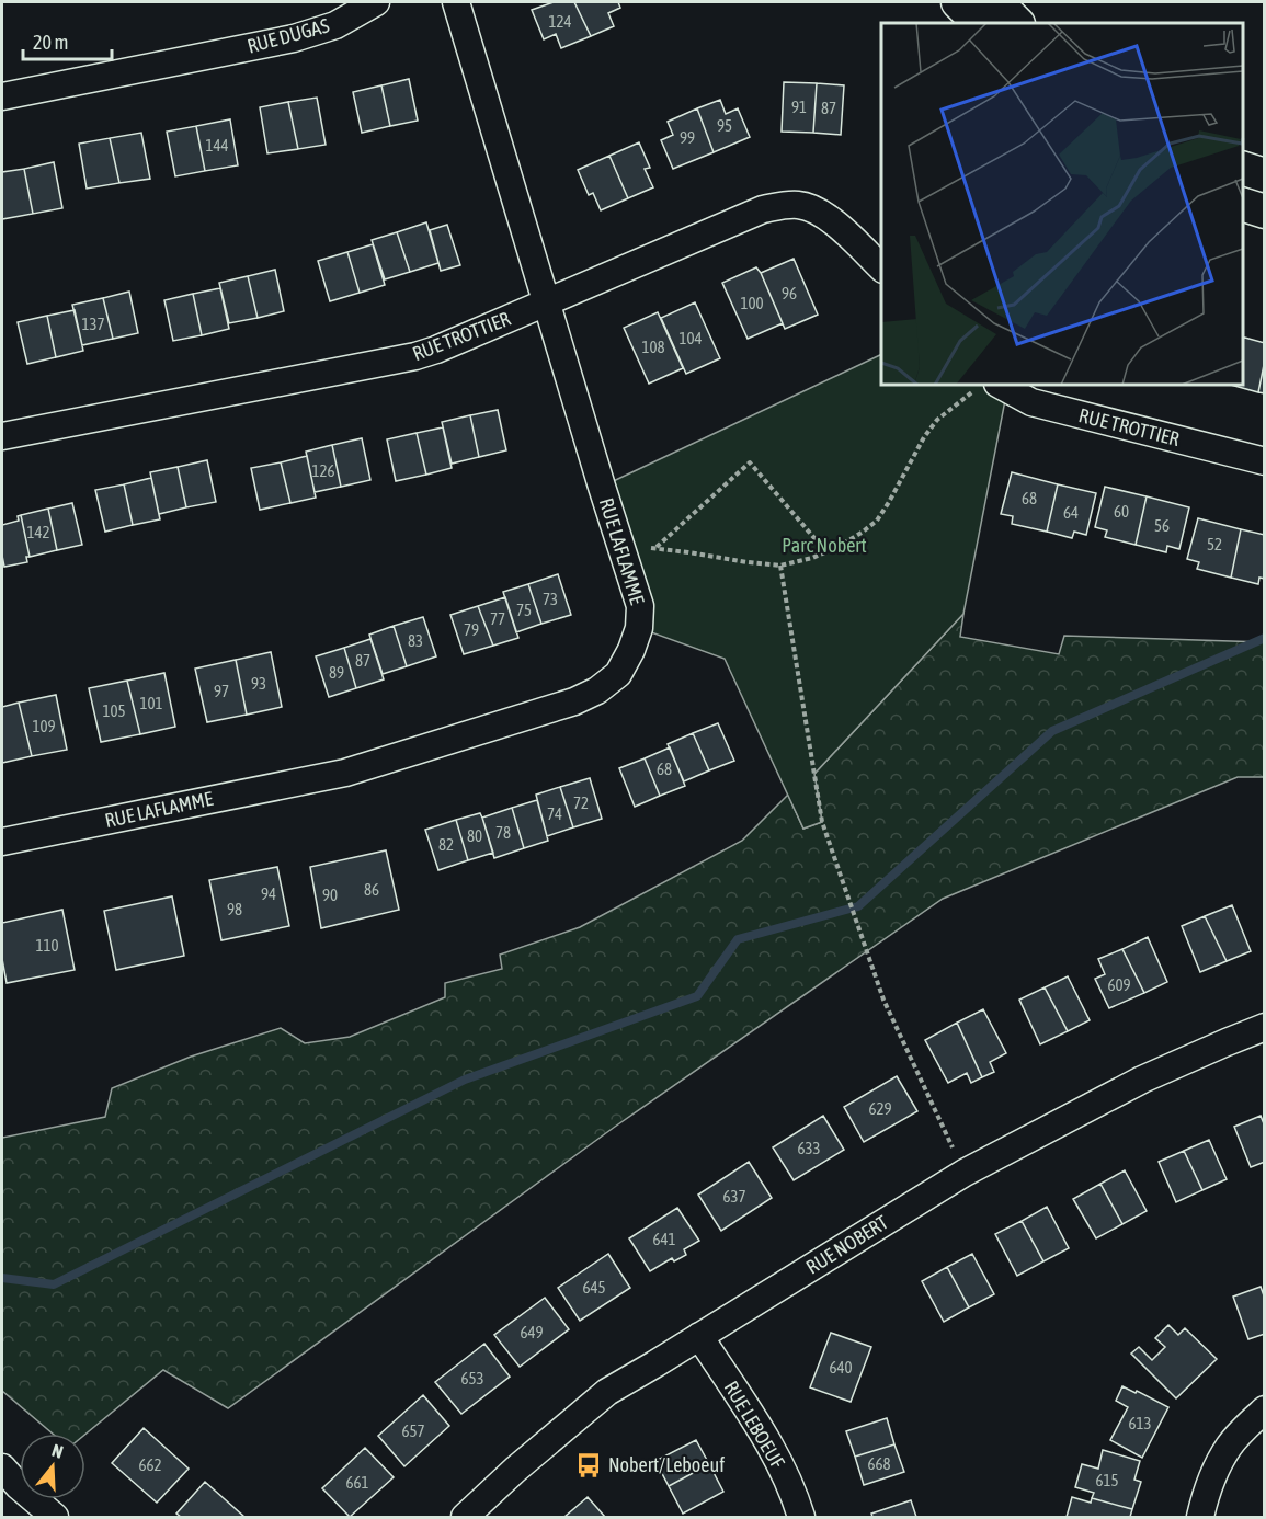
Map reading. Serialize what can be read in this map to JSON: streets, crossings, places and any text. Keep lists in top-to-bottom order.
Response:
{
  "streets": {
    "street": [
      "RUE DUGAS",
      "RUE TROTTIER",
      "RUE LAFLAMME",
      "RUE NOBERT",
      "RUE LEBOEUF"
    ]
  },
  "crossings": [
    ["RUE TROTTIER", "RUE LAFLAMME"],
    ["RUE NOBERT", "RUE LEBOEUF"]
  ],
  "parks": ["Parc Nobert"],
  "places": {
    "bus stop": ["Nobert/Leboeuf"]
  },
  "house_numbers": [
    "124",
    "91",
    "87",
    "95",
    "99",
    "144",
    "96",
    "100",
    "137",
    "104",
    "108",
    "126",
    "68",
    "60",
    "64",
    "56",
    "142",
    "52",
    "73",
    "75",
    "77",
    "79",
    "83",
    "87",
    "89",
    "93",
    "97",
    "101",
    "105",
    "109",
    "68",
    "72",
    "74",
    "78",
    "80",
    "82",
    "86",
    "94",
    "90",
    "98",
    "110",
    "609",
    "629",
    "633",
    "637",
    "641",
    "645",
    "649",
    "640",
    "653",
    "613",
    "657",
    "668",
    "662",
    "615",
    "661"
  ],
  "scale_bar": "20 m",
  "north": "top"
}
